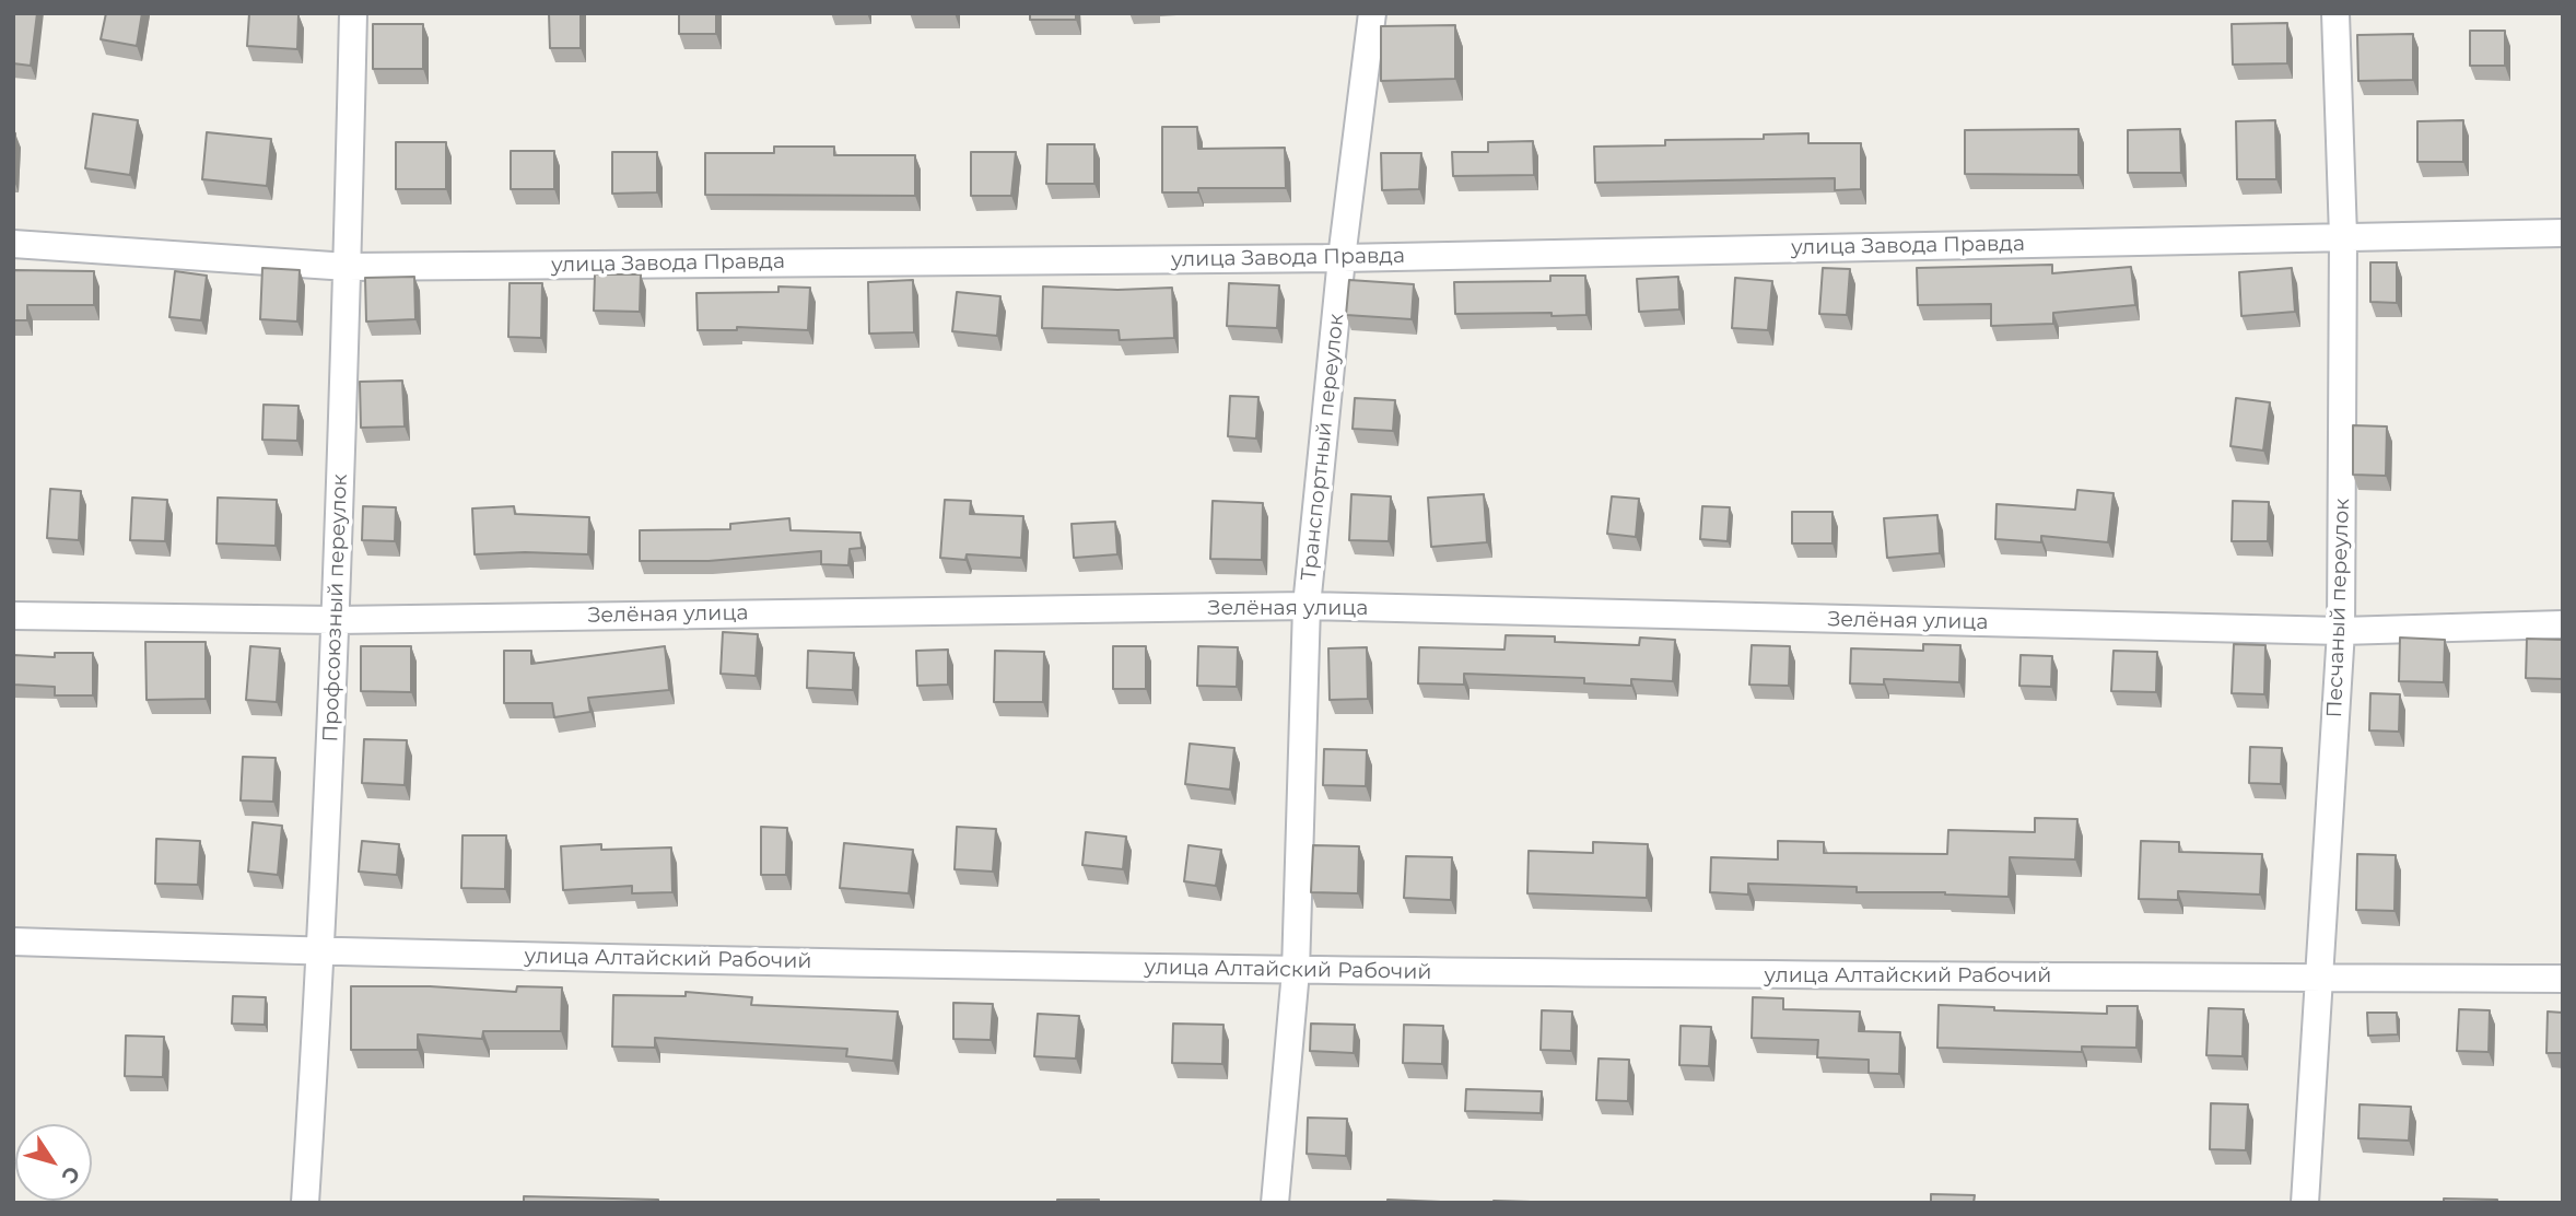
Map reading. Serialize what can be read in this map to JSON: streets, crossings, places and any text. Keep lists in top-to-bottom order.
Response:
{
  "streets": {
    "street": [
      "улица Завода Правда",
      "Транспортный переулок",
      "Профсоюзный переулок",
      "Зелёная улица",
      "Песчаный переулок",
      "улица Алтайский Рабочий"
    ]
  },
  "crossings": [
    ["улица Завода Правда", "Транспортный переулок"],
    ["улица Завода Правда", "Профсоюзный переулок"],
    ["улица Завода Правда", "Песчаный переулок"],
    ["Транспортный переулок", "Зелёная улица"],
    ["Транспортный переулок", "улица Алтайский Рабочий"],
    ["Профсоюзный переулок", "Зелёная улица"],
    ["Профсоюзный переулок", "улица Алтайский Рабочий"],
    ["Зелёная улица", "Песчаный переулок"],
    ["Песчаный переулок", "улица Алтайский Рабочий"]
  ],
  "north": "bottom right"
}
